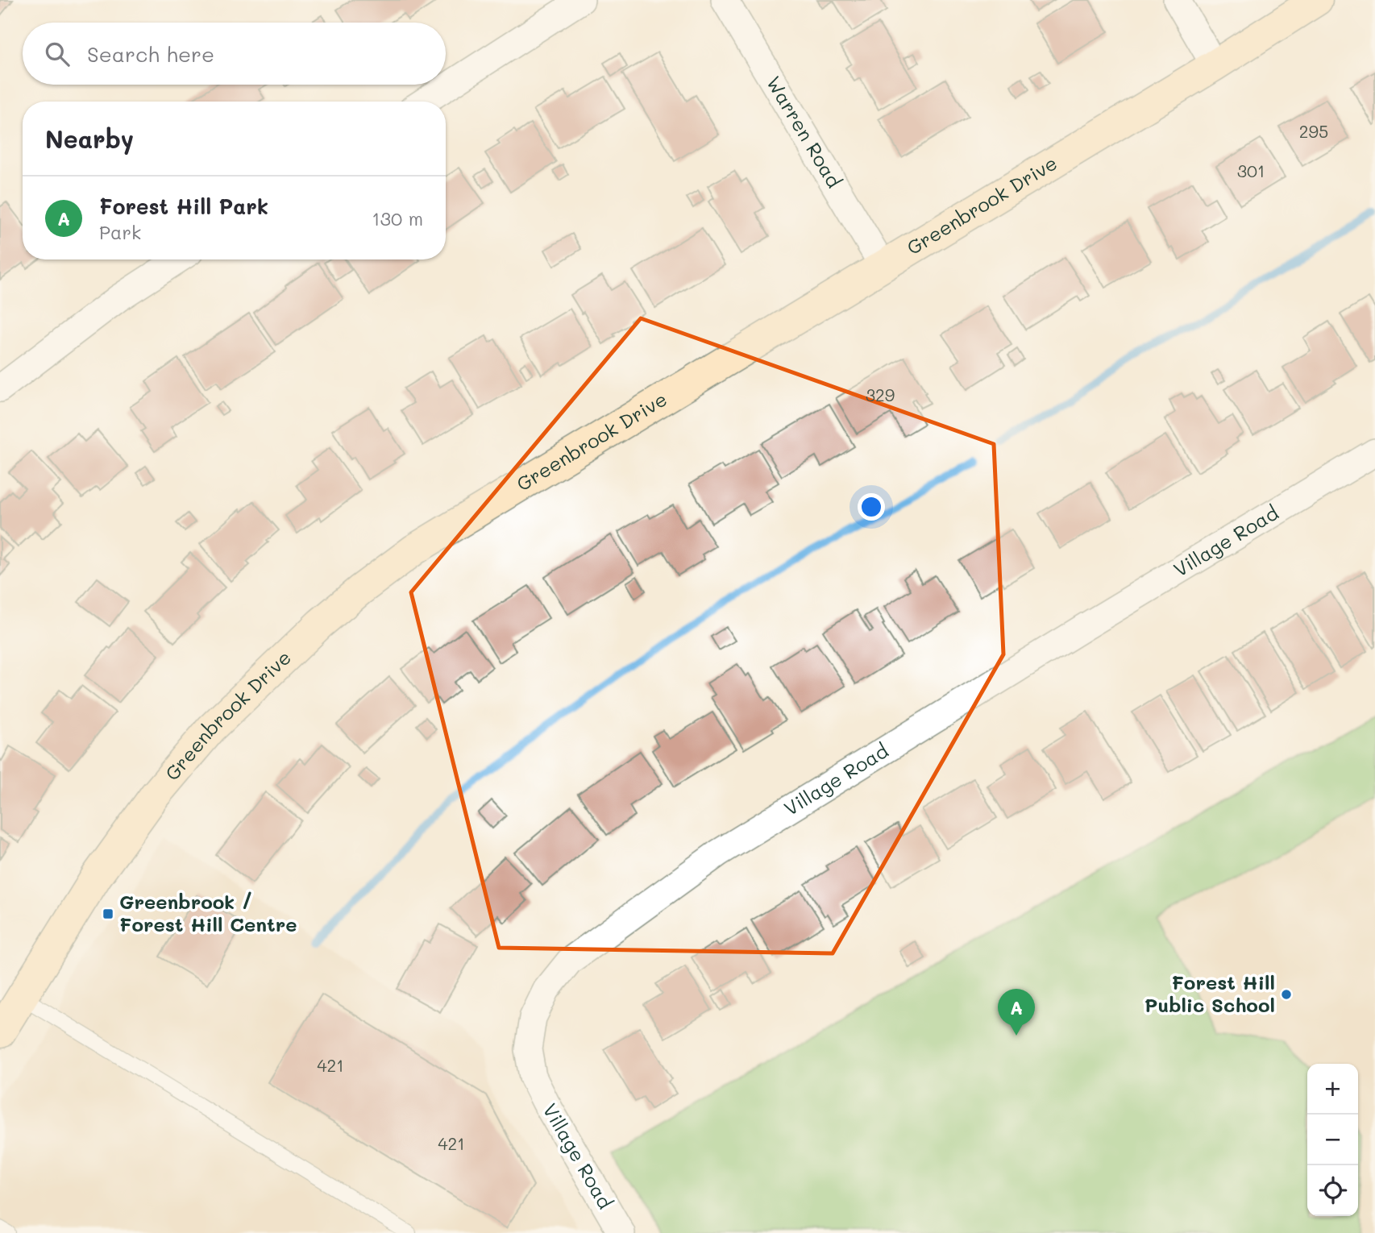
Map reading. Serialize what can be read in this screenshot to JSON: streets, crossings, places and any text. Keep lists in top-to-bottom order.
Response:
{
  "streets": {
    "street": ["Warren Road", "Greenbrook Drive", "Village Road"]
  },
  "crossings": [
    ["Warren Road", "Greenbrook Drive"]
  ],
  "places": {
    "transit": ["Greenbrook / Forest Hill Centre"],
    "other": ["Forest Hill Public School"]
  },
  "house_numbers": [
    "295",
    "301",
    "329",
    "421",
    "421"
  ],
  "page": {
    "search": "Search here",
    "heading": "Nearby",
    "list": [
      {
        "mark": "A",
        "name": "Forest Hill Park",
        "note": "Park",
        "value": "130 m"
      }
    ],
    "pins": "A",
    "map_buttons": ["+", "−"]
  }
}
